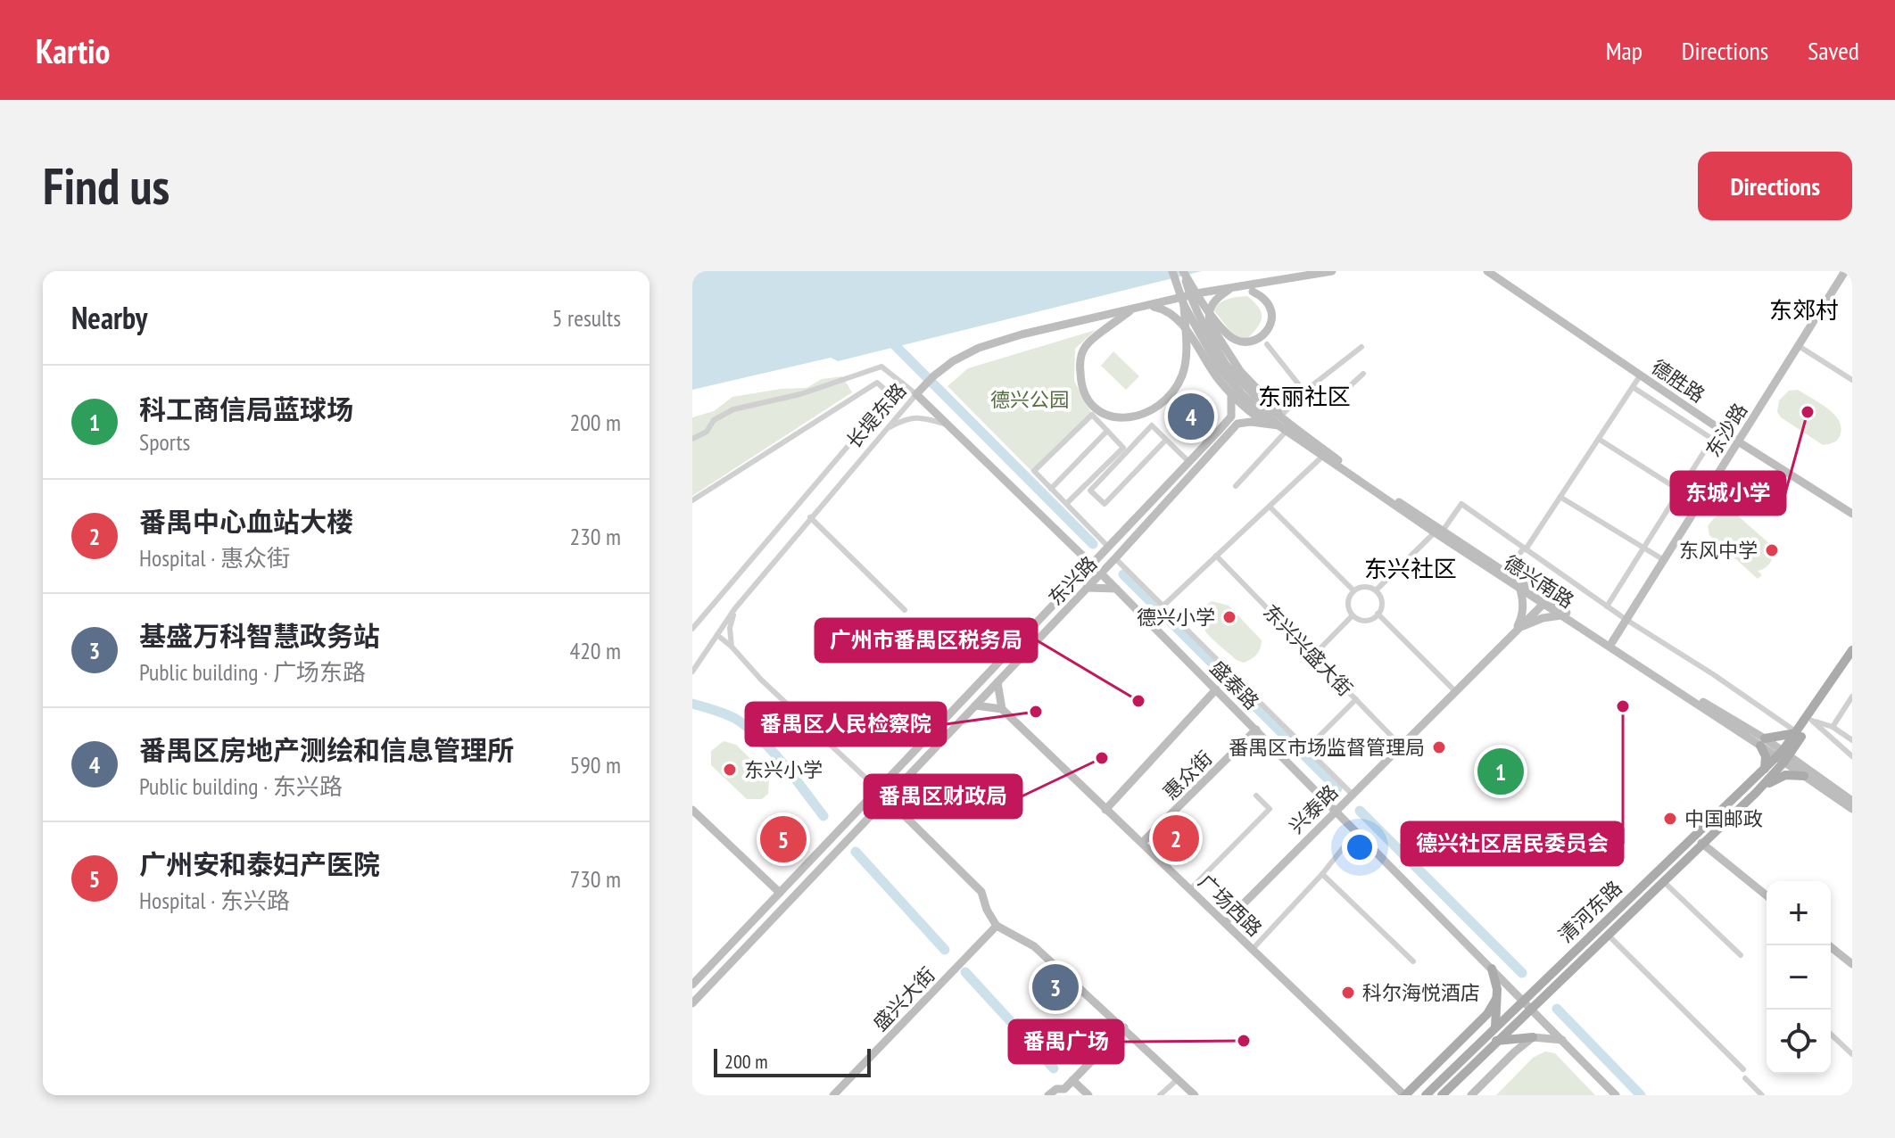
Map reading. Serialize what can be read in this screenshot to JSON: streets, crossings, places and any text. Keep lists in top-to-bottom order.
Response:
{
  "streets": {
    "main road": ["清河东路"],
    "street": [
      "德胜路",
      "长堤东路",
      "东沙路",
      "东兴路",
      "德兴南路",
      "东兴兴盛大街",
      "盛泰路",
      "惠众街",
      "兴泰路",
      "广场西路",
      "盛兴大街"
    ]
  },
  "crossings": [
    ["德胜路", "东沙路"],
    ["长堤东路", "盛泰路"],
    ["东沙路", "德兴南路"],
    ["东兴路", "德兴南路"],
    ["东兴路", "盛泰路"],
    ["德兴南路", "兴泰路"],
    ["德兴南路", "清河东路"],
    ["东兴兴盛大街", "兴泰路"],
    ["盛泰路", "惠众街"],
    ["盛泰路", "兴泰路"],
    ["盛泰路", "清河东路"],
    ["惠众街", "广场西路"],
    ["兴泰路", "广场西路"]
  ],
  "districts": ["东郊村", "东丽社区", "东兴社区"],
  "parks": ["德兴公园"],
  "places": [
    "东城小学",
    "东风中学",
    "德兴小学",
    "广州市番禺区税务局",
    "德兴社区居民委员会",
    "番禺区人民检察院",
    "番禺区市场监督管理局",
    "番禺区财政局",
    "东兴小学",
    "中国邮政",
    "科尔海悦酒店",
    "番禺广场"
  ],
  "scale_bar": "200 m",
  "page": {
    "header": "Kartio",
    "nav": ["Map", "Directions", "Saved"],
    "buttons": "Directions",
    "title": "Find us",
    "heading": ["Nearby", "5 results"],
    "list": [
      {
        "mark": "1",
        "name": "科工商信局蓝球场",
        "note": "Sports",
        "value": "200 m"
      },
      {
        "mark": "2",
        "name": "番禺中心血站大楼",
        "note": "Hospital · 惠众街",
        "value": "230 m"
      },
      {
        "mark": "3",
        "name": "基盛万科智慧政务站",
        "note": "Public building · 广场东路",
        "value": "420 m"
      },
      {
        "mark": "4",
        "name": "番禺区房地产测绘和信息管理所",
        "note": "Public building · 东兴路",
        "value": "590 m"
      },
      {
        "mark": "5",
        "name": "广州安和泰妇产医院",
        "note": "Hospital · 东兴路",
        "value": "730 m"
      }
    ],
    "pins": [
      "4",
      "1",
      "2",
      "5",
      "3"
    ],
    "map_buttons": ["+", "−"],
    "scale": "200 m"
  }
}
